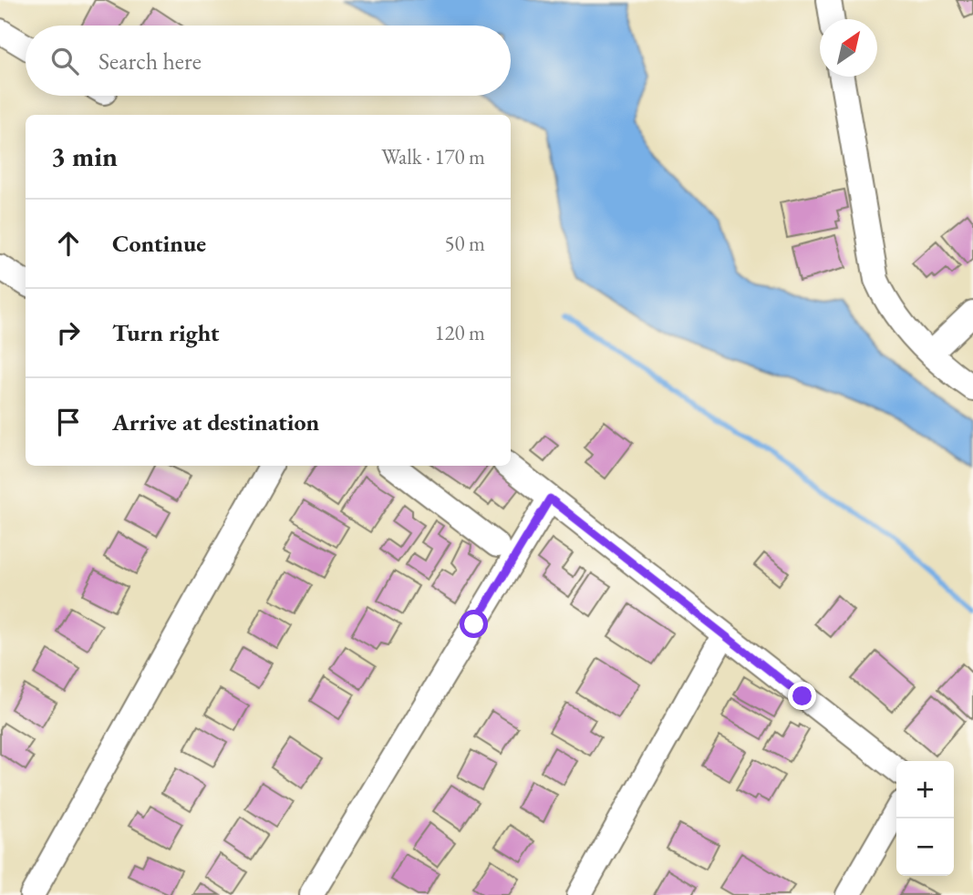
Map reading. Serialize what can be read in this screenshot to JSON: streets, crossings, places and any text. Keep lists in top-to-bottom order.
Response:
{
  "north": "top right",
  "page": {
    "search": "Search here",
    "heading": ["3 min", "Walk · 170 m"],
    "list": [
      ["Continue", "50 m"],
      ["Turn right", "120 m"],
      "Arrive at destination"
    ],
    "map_buttons": ["+", "−"]
  }
}
